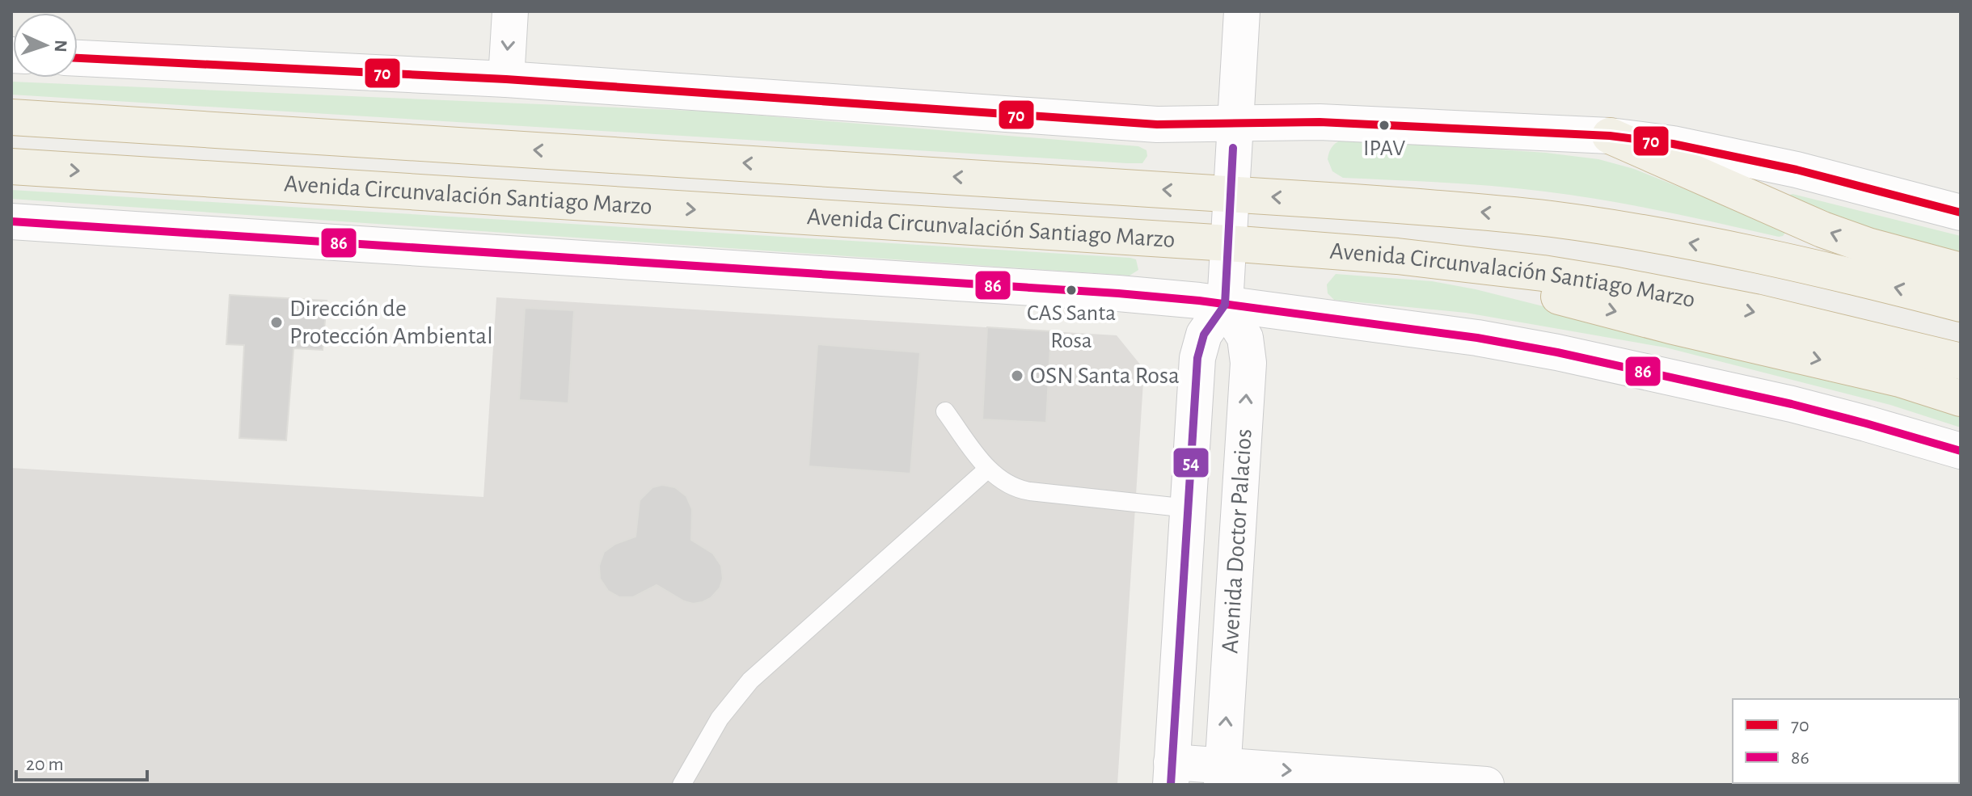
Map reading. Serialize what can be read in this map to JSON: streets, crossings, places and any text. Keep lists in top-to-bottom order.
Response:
{
  "streets": {
    "highway": ["Avenida Circunvalación Santiago Marzo"],
    "street": ["Avenida Doctor Palacios"]
  },
  "places": [
    "IPAV",
    "CAS Santa Rosa",
    "Dirección de Protección Ambiental",
    "OSN Santa Rosa"
  ],
  "lines": ["transit line 70", "transit line 54", "transit line 86"],
  "legend": ["70", "86"],
  "scale_bar": "20 m",
  "north": "right"
}
